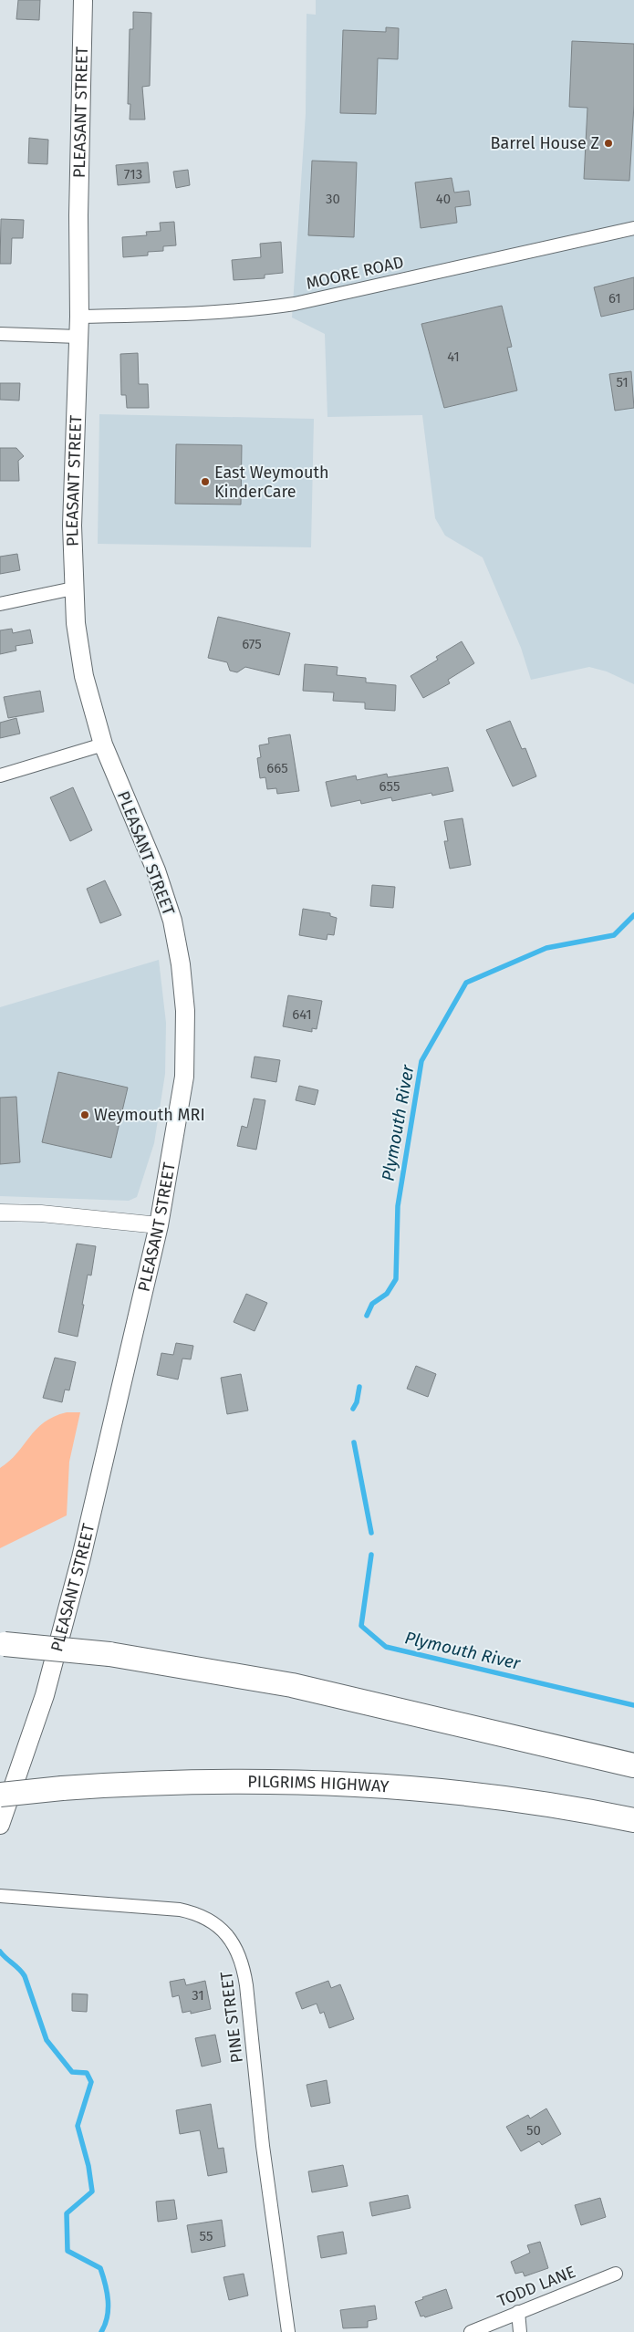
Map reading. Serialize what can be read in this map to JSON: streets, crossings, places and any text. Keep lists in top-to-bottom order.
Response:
{
  "streets": {
    "highway": ["PILGRIMS HIGHWAY"],
    "main road": ["PLEASANT STREET"],
    "street": ["MOORE ROAD", "PINE STREET", "TODD LANE"]
  },
  "crossings": [
    ["PLEASANT STREET", "MOORE ROAD"]
  ],
  "water": ["Plymouth River"],
  "places": ["Barrel House Z", "East Weymouth KinderCare", "Weymouth MRI"],
  "house_numbers": [
    "713",
    "30",
    "40",
    "61",
    "41",
    "51",
    "675",
    "665",
    "655",
    "641",
    "31",
    "50",
    "55"
  ]
}
